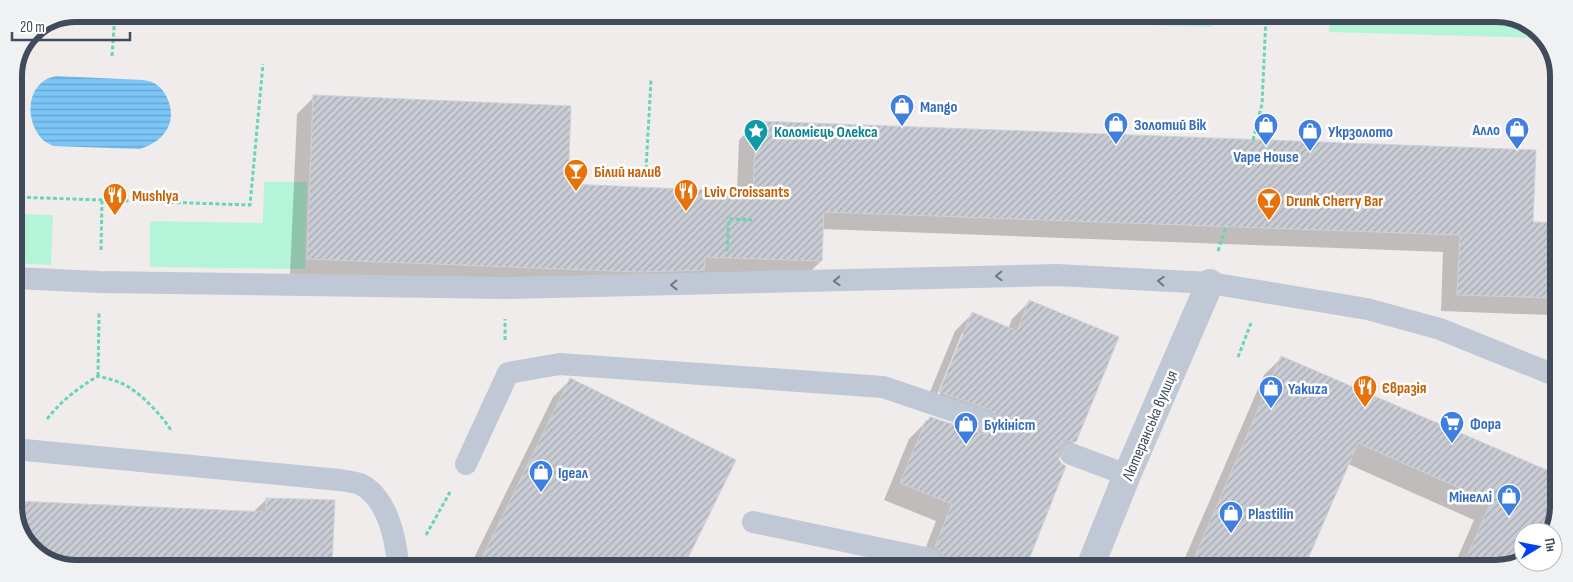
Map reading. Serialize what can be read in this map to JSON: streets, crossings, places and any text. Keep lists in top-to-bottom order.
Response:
{
  "streets": {
    "street": ["Лютеранська вулиця"]
  },
  "places": {
    "shop": [
      "Mango",
      "Золотий Вік",
      "Vape House",
      "Алло",
      "Укрзолото",
      "Yakuza",
      "Букініст",
      "Ідеал",
      "Мінеллі",
      "Plastilin"
    ],
    "place": ["Коломієць Олекса"],
    "bar": ["Білий налив", "Drunk Cherry Bar"],
    "restaurant": ["Lviv Croissants", "Mushlya", "Євразія"],
    "supermarket": ["Фора"]
  },
  "scale_bar": "20 m",
  "north": "right"
}
